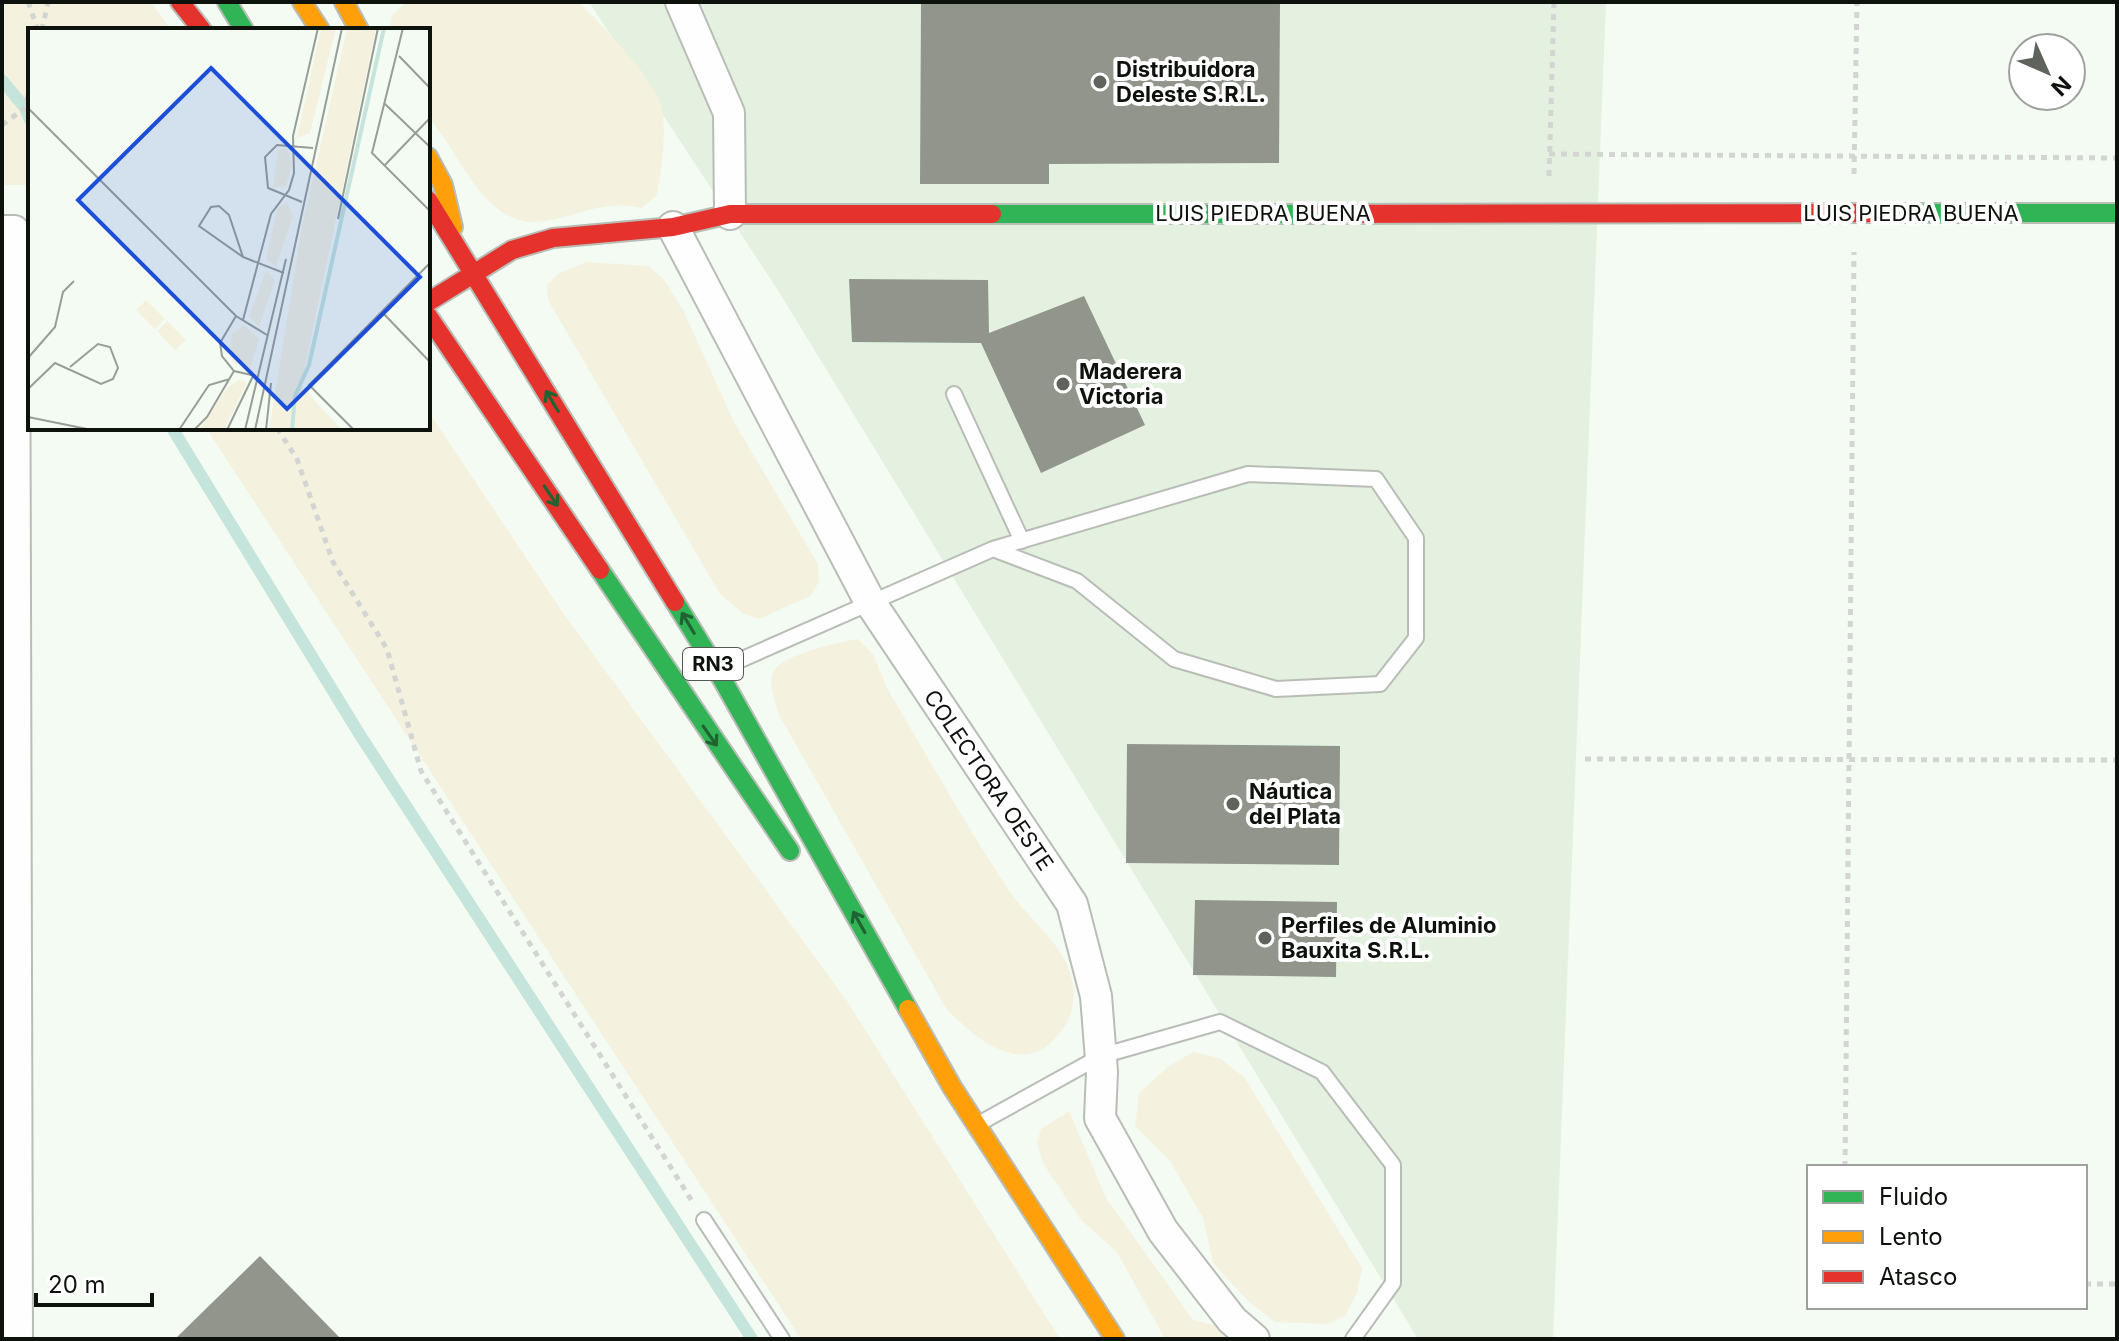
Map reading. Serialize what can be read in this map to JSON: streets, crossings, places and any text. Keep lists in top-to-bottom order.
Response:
{
  "streets": {
    "main road": ["LUIS PIEDRA BUENA", "RN3"],
    "street": ["COLECTORA OESTE"]
  },
  "crossings": [
    ["LUIS PIEDRA BUENA", "RN3"],
    ["LUIS PIEDRA BUENA", "COLECTORA OESTE"]
  ],
  "places": [
    "Distribuidora Deleste S.R.L.",
    "Maderera Victoria",
    "Náutica del Plata",
    "Perfiles de Aluminio Bauxita S.R.L."
  ],
  "legend": ["Fluido", "Lento", "Atasco"],
  "scale_bar": "20 m",
  "north": "bottom right"
}
